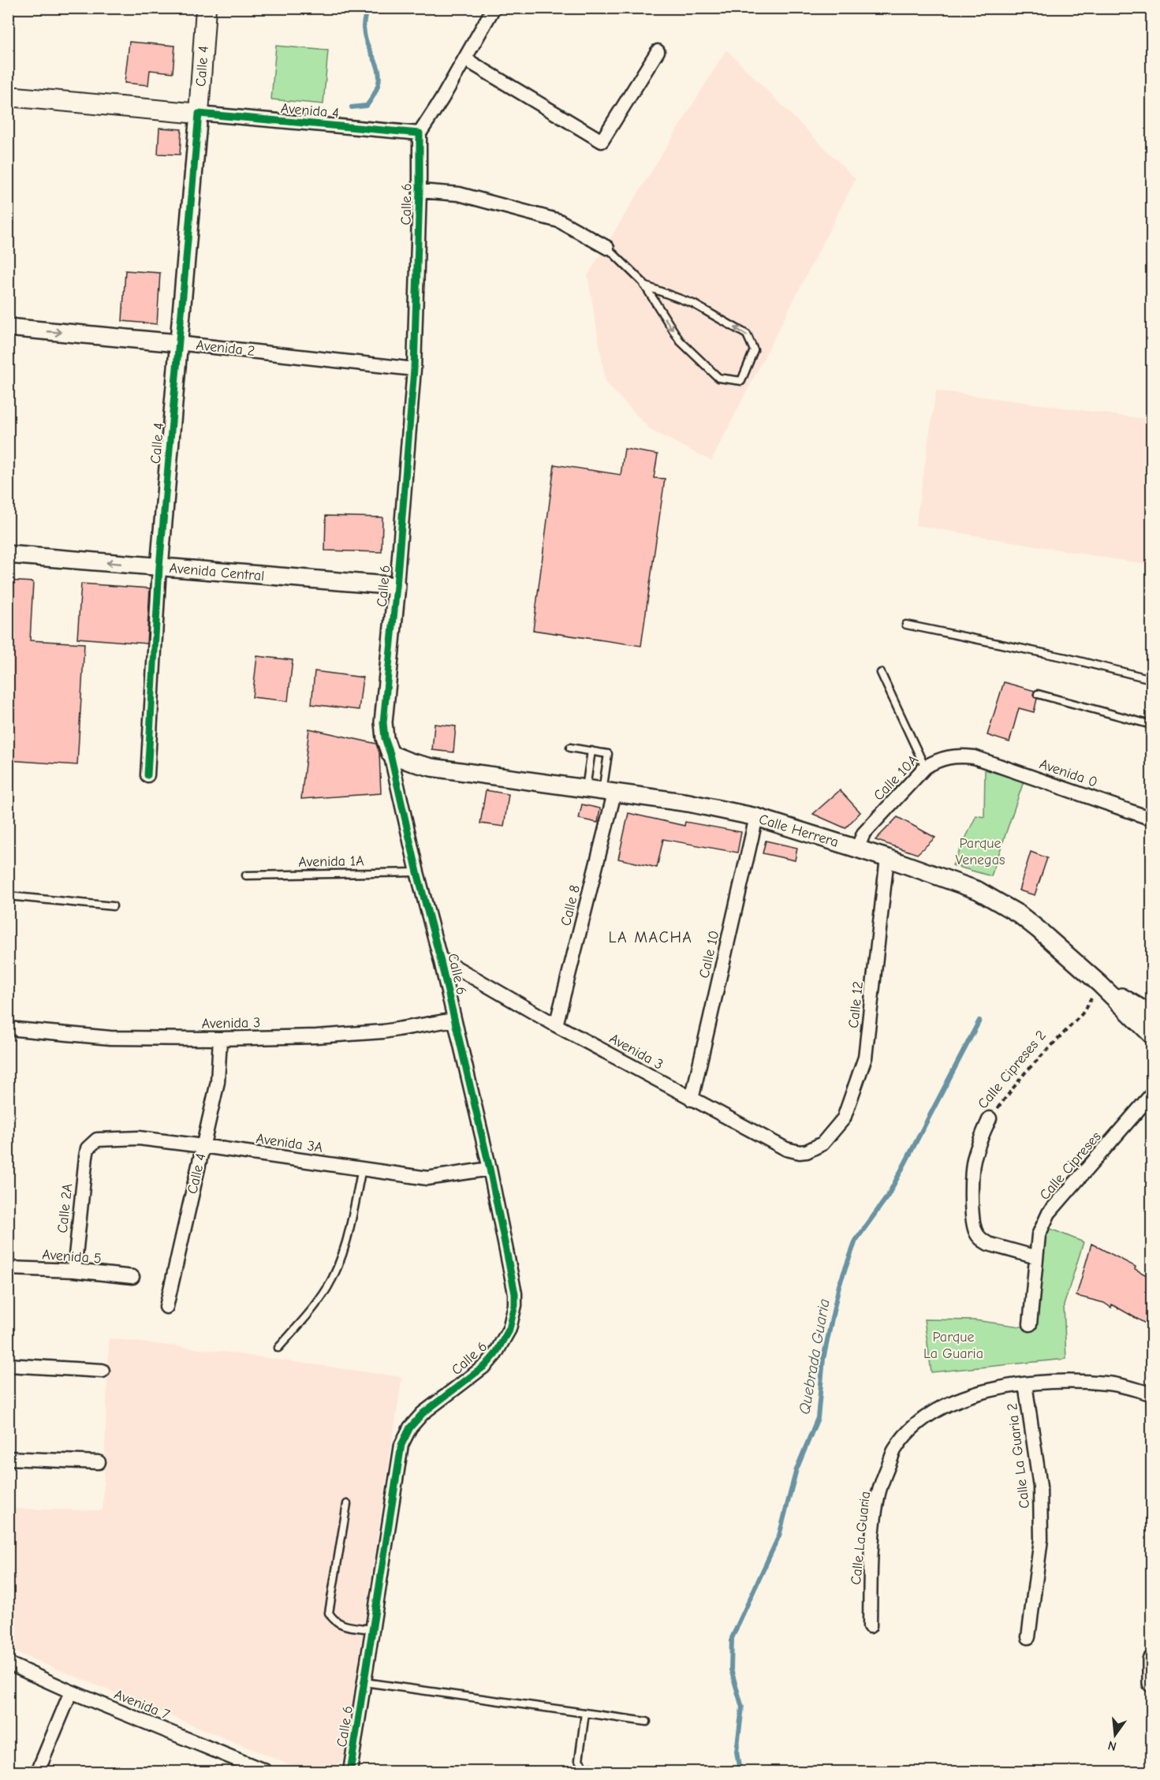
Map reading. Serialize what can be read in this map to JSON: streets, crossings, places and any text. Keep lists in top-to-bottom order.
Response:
{
  "streets": {
    "main road": ["Calle 4", "Avenida 4"],
    "street": [
      "Calle 6",
      "Avenida 2",
      "Avenida Central",
      "Avenida 0",
      "Calle 10A",
      "Calle Herrera",
      "Calle 8",
      "Calle 10",
      "Calle 12",
      "Avenida 3",
      "Calle Cipreses 2",
      "Avenida 3A",
      "Calle Cipreses",
      "Calle 2A",
      "Avenida 5",
      "Calle La Guaria 2",
      "Calle La Guaria",
      "Avenida 7"
    ],
    "lane": ["Avenida 1A"]
  },
  "crossings": [
    ["Calle 4", "Avenida 4"],
    ["Calle 4", "Avenida 2"],
    ["Calle 4", "Avenida Central"],
    ["Calle 4", "Avenida 3"],
    ["Calle 4", "Avenida 3A"],
    ["Avenida 4", "Calle 6"],
    ["Calle 6", "Avenida 2"],
    ["Calle 6", "Avenida Central"],
    ["Calle 6", "Calle Herrera"],
    ["Calle 6", "Avenida 1A"],
    ["Calle 6", "Avenida 3"],
    ["Calle 6", "Avenida 3A"],
    ["Avenida 0", "Calle 10A"],
    ["Calle 10A", "Calle Herrera"],
    ["Calle Herrera", "Calle 8"],
    ["Calle Herrera", "Calle 10"],
    ["Calle Herrera", "Calle 12"],
    ["Calle Herrera", "Calle Cipreses 2"],
    ["Calle 8", "Avenida 3"],
    ["Calle 10", "Avenida 3"],
    ["Calle 12", "Avenida 3"],
    ["Calle Cipreses 2", "Calle Cipreses"],
    ["Avenida 3A", "Calle 2A"],
    ["Calle 2A", "Avenida 5"],
    ["Calle La Guaria 2", "Calle La Guaria"]
  ],
  "one_way": ["Avenida 2", "Avenida Central"],
  "districts": ["LA MACHA"],
  "water": ["Quebrada Guaria"],
  "parks": ["Parque Venegas", "Parque La Guaria"],
  "north": "bottom"
}
